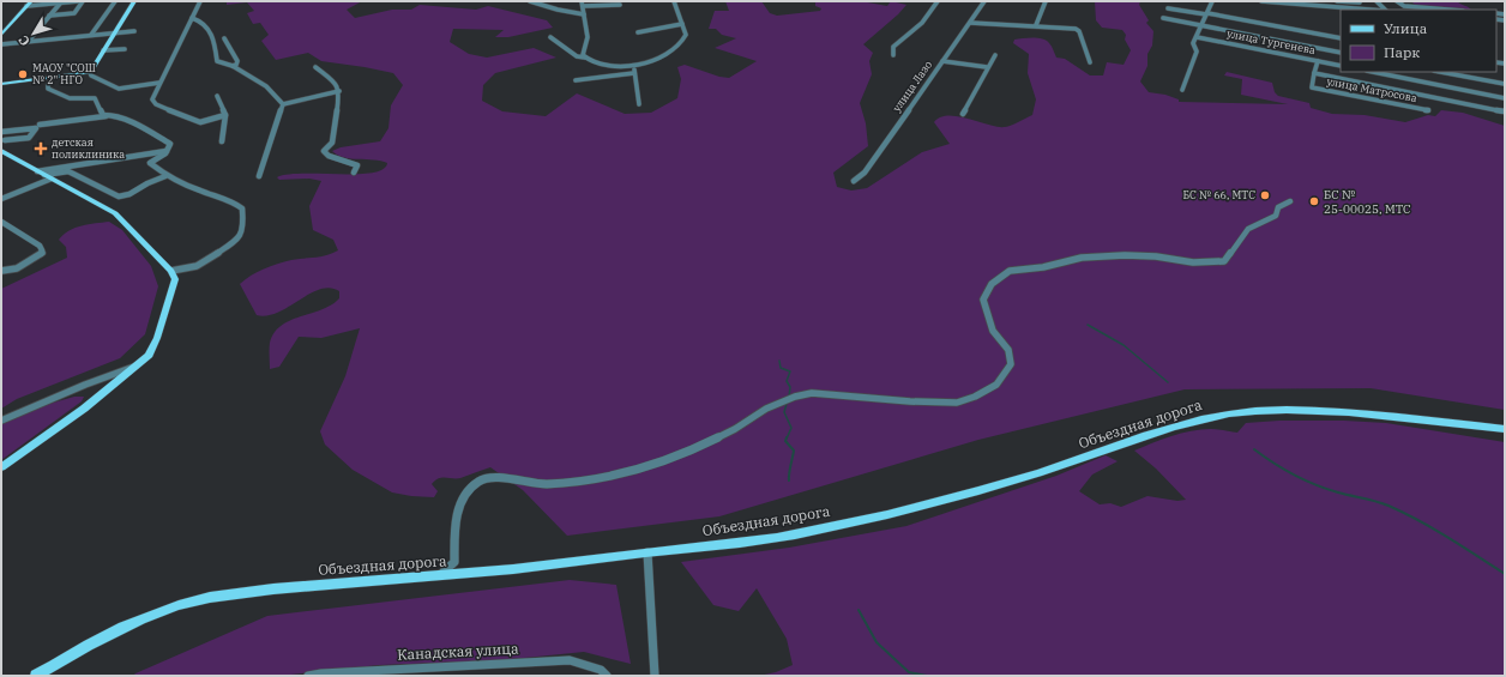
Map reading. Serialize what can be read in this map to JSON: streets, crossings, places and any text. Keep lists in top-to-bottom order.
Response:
{
  "streets": {
    "main road": ["Объездная дорога"],
    "street": [
      "улица Тургенева",
      "улица Лазо",
      "улица Матросова",
      "Канадская улица"
    ]
  },
  "places": {
    "other": ["МАОУ \"СОШ № 2\" НГО", "БС № 66, МТС", "БС № 25-00025, МТС"],
    "health": ["детская поликлиника"]
  },
  "legend": ["Улица", "Парк"],
  "north": "bottom left"
}
